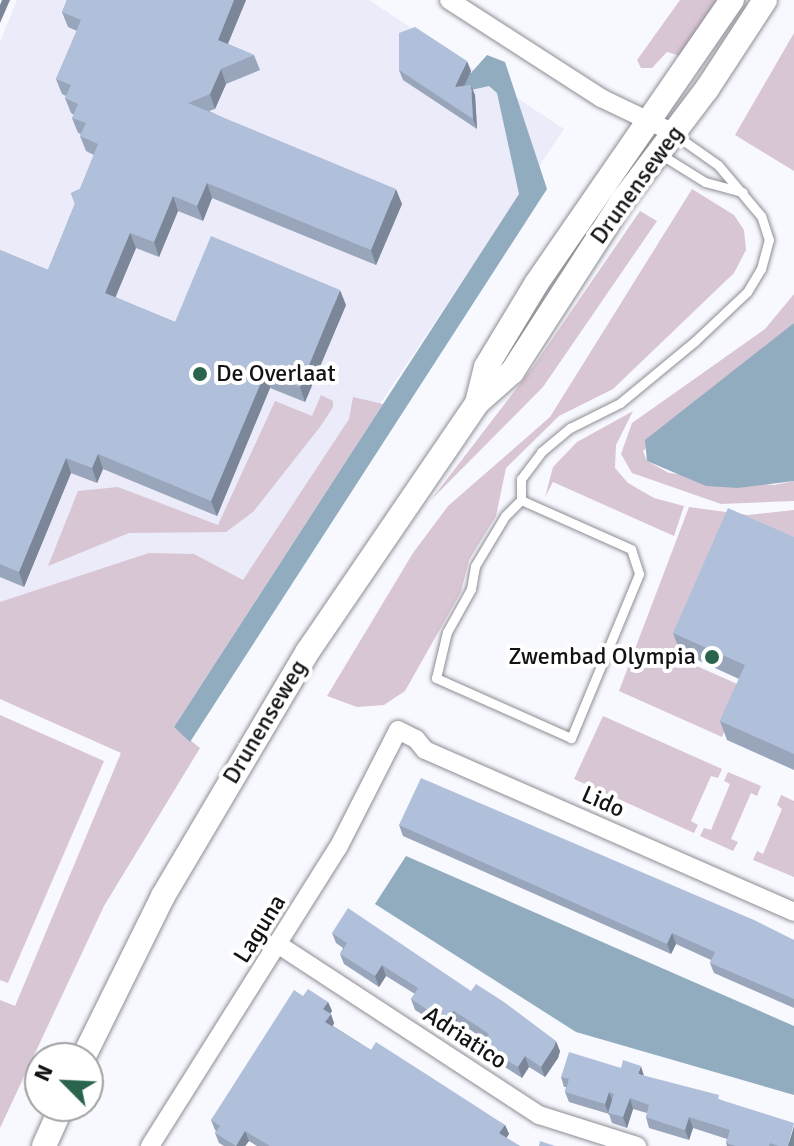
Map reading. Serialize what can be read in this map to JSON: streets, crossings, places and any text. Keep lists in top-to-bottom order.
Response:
{
  "streets": {
    "street": [
      "Drunenseweg",
      "Lido",
      "Laguna",
      "Adriatico"
    ]
  },
  "crossings": [
    ["Lido", "Laguna"],
    ["Laguna", "Adriatico"]
  ],
  "places": ["De Overlaat", "Zwembad Olympia"],
  "north": "top left"
}
